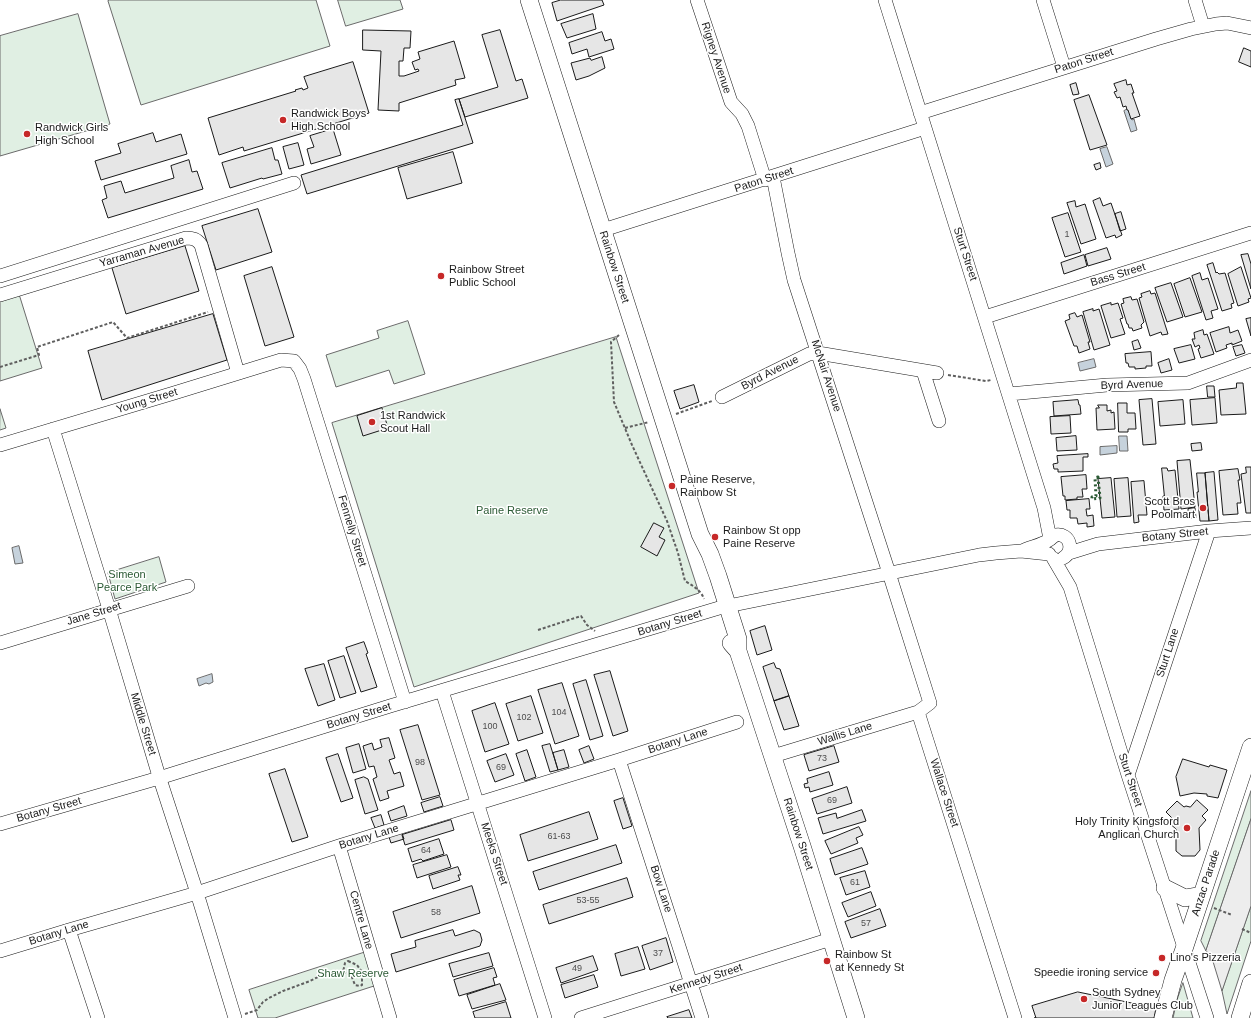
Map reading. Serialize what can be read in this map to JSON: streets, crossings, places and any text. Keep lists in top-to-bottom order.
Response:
{
  "streets": {
    "main road": ["Rainbow Street", "Anzac Parade"],
    "street": [
      "Rigney Avenue",
      "Paton Street",
      "Yarraman Avenue",
      "Sturt Street",
      "Bass Street",
      "Byrd Avenue",
      "McNair Avenue",
      "Young Street",
      "Fennelly Street",
      "Botany Street",
      "Jane Street",
      "Sturt Lane",
      "Middle Street",
      "Wallis Lane",
      "Botany Lane",
      "Wallace Street",
      "Meeks Street",
      "Bow Lane",
      "Centre Lane",
      "Kennedy Street"
    ]
  },
  "crossings": [
    ["Rigney Avenue", "Paton Street"],
    ["Rigney Avenue", "McNair Avenue"],
    ["Paton Street", "Sturt Street"],
    ["Paton Street", "Rainbow Street"],
    ["Paton Street", "McNair Avenue"],
    ["Yarraman Avenue", "Young Street"],
    ["Sturt Street", "Bass Street"],
    ["Sturt Street", "Byrd Avenue"],
    ["Sturt Street", "Botany Street"],
    ["Sturt Street", "Sturt Lane"],
    ["Sturt Street", "Anzac Parade"],
    ["Rainbow Street", "Botany Street"],
    ["Rainbow Street", "Wallis Lane"],
    ["Rainbow Street", "Kennedy Street"],
    ["Byrd Avenue", "McNair Avenue"],
    ["McNair Avenue", "Botany Street"],
    ["Young Street", "Fennelly Street"],
    ["Young Street", "Middle Street"],
    ["Fennelly Street", "Botany Street"],
    ["Botany Street", "Sturt Lane"],
    ["Botany Street", "Middle Street"],
    ["Botany Street", "Meeks Street"],
    ["Jane Street", "Middle Street"],
    ["Middle Street", "Botany Lane"],
    ["Wallis Lane", "Wallace Street"],
    ["Botany Lane", "Meeks Street"],
    ["Botany Lane", "Bow Lane"],
    ["Botany Lane", "Centre Lane"],
    ["Bow Lane", "Kennedy Street"]
  ],
  "parks": ["Paine Reserve", "Simeon Pearce Park", "Shaw Reserve"],
  "places": [
    "Randwick Boys High School",
    "Randwick Girls High School",
    "Rainbow Street Public School",
    "1st Randwick Scout Hall",
    "Paine Reserve, Rainbow St",
    "Scott Bros Poolmart",
    "Rainbow St opp Paine Reserve",
    "Holy Trinity Kingsford Anglican Church",
    "Lino's Pizzeria",
    "Rainbow St at Kennedy St",
    "Speedie ironing service",
    "South Sydney Junior Leagues Club"
  ],
  "house_numbers": [
    "1",
    "104",
    "102",
    "100",
    "73",
    "98",
    "69",
    "69",
    "61-63",
    "64",
    "61",
    "53-55",
    "58",
    "57",
    "37",
    "49"
  ]
}
